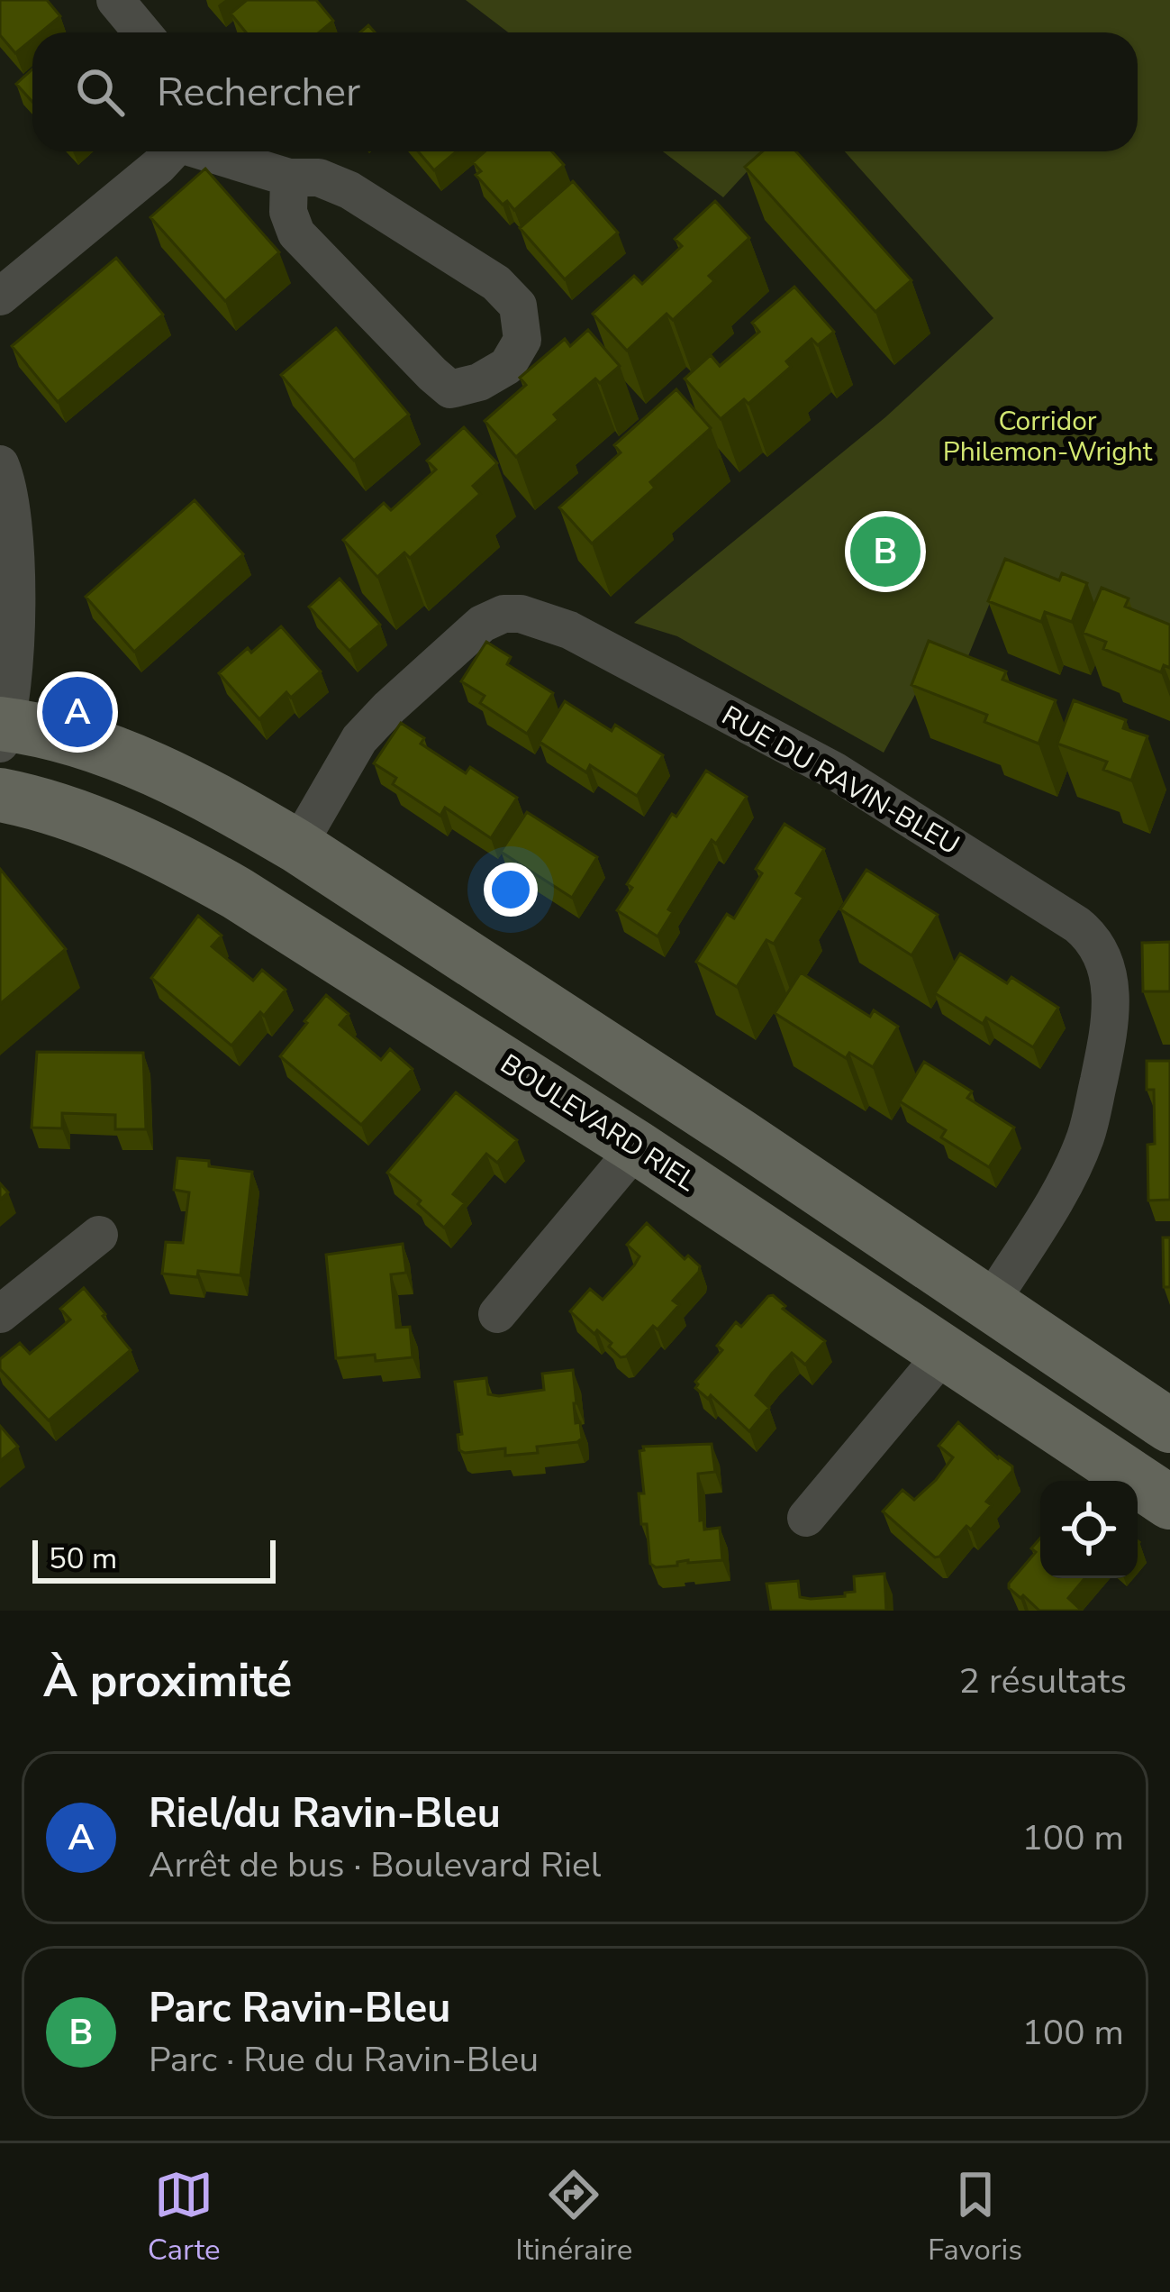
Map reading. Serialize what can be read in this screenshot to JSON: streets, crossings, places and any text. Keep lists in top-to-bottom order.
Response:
{
  "streets": {
    "street": ["RUE DU RAVIN-BLEU", "BOULEVARD RIEL"]
  },
  "parks": ["Corridor Philemon-Wright"],
  "scale_bar": "50 m",
  "page": {
    "search": "Rechercher",
    "pins": ["B", "A"],
    "scale": "50 m",
    "heading": ["À proximité", "2 résultats"],
    "list": [
      {
        "mark": "A",
        "name": "Riel/du Ravin-Bleu",
        "note": "Arrêt de bus · Boulevard Riel",
        "value": "100 m"
      },
      {
        "mark": "B",
        "name": "Parc Ravin-Bleu",
        "note": "Parc · Rue du Ravin-Bleu",
        "value": "100 m"
      }
    ],
    "nav": ["Carte", "Itinéraire", "Favoris"]
  }
}
